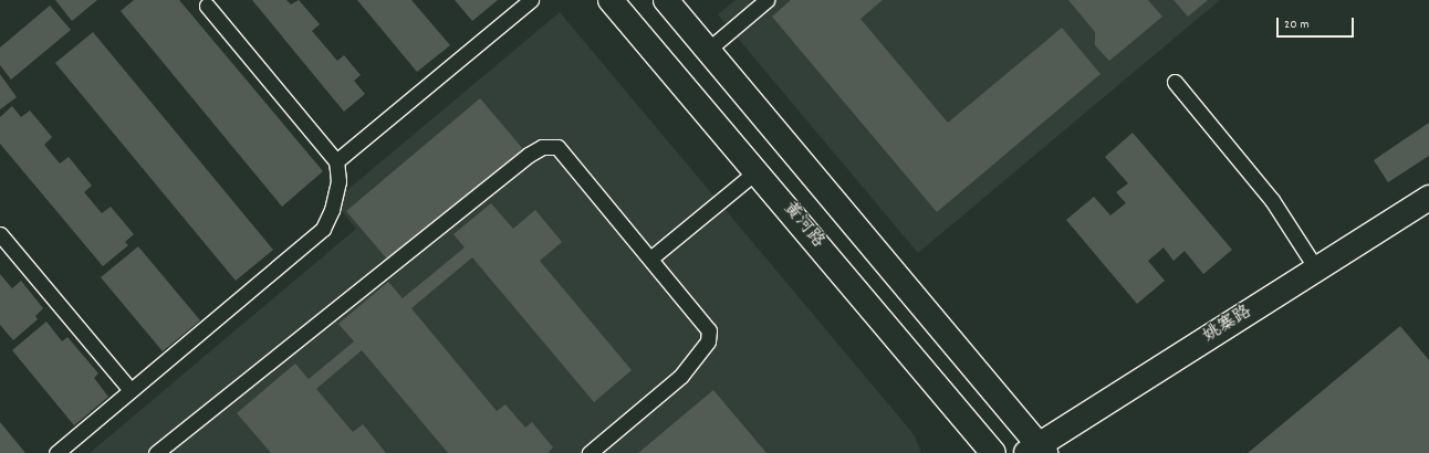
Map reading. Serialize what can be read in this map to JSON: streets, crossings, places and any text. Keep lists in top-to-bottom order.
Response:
{
  "streets": {
    "main road": ["黄河路", "姚寨路"]
  },
  "scale_bar": "20 m"
}
